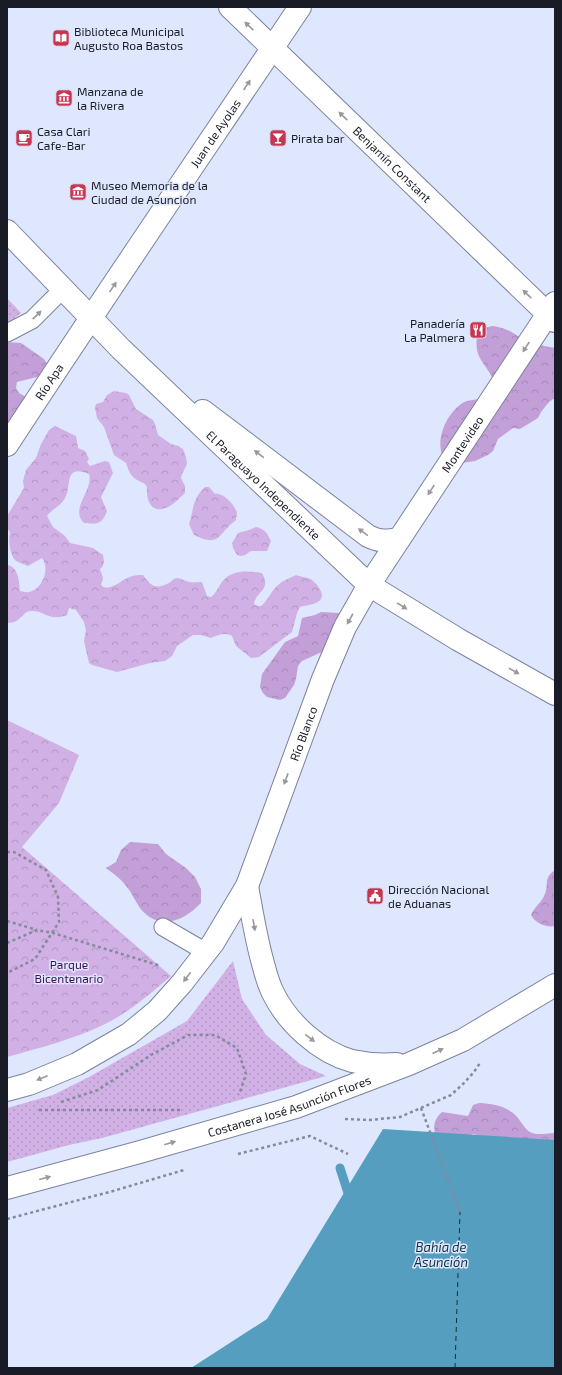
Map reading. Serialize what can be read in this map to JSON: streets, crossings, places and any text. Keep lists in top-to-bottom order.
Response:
{
  "streets": {
    "main road": [
      "Juan de Ayolas",
      "Benjamín Constant",
      "Río Apa",
      "Montevideo",
      "El Paraguayo Independiente",
      "Río Blanco",
      "Costanera José Asunción Flores"
    ]
  },
  "crossings": [
    ["Juan de Ayolas", "Benjamín Constant"],
    ["Juan de Ayolas", "Río Apa"],
    ["Juan de Ayolas", "El Paraguayo Independiente"],
    ["Benjamín Constant", "Montevideo"],
    ["Río Apa", "El Paraguayo Independiente"],
    ["Montevideo", "El Paraguayo Independiente"],
    ["Montevideo", "Río Blanco"],
    ["El Paraguayo Independiente", "Río Blanco"]
  ],
  "one_way": [
    "Juan de Ayolas",
    "Benjamín Constant",
    "Montevideo",
    "Río Blanco"
  ],
  "water": ["Bahía de Asunción"],
  "parks": ["Parque Bicentenario"],
  "places": {
    "library": ["Biblioteca Municipal Augusto Roa Bastos"],
    "museum": ["Manzana de la Rivera", "Museo Memoria de la Ciudad de Asuncion"],
    "cafe": ["Casa Clari Cafe-Bar"],
    "bar": ["Pirata bar"],
    "restaurant": ["Panadería La Palmera"],
    "public building": ["Dirección Nacional de Aduanas"]
  }
}
